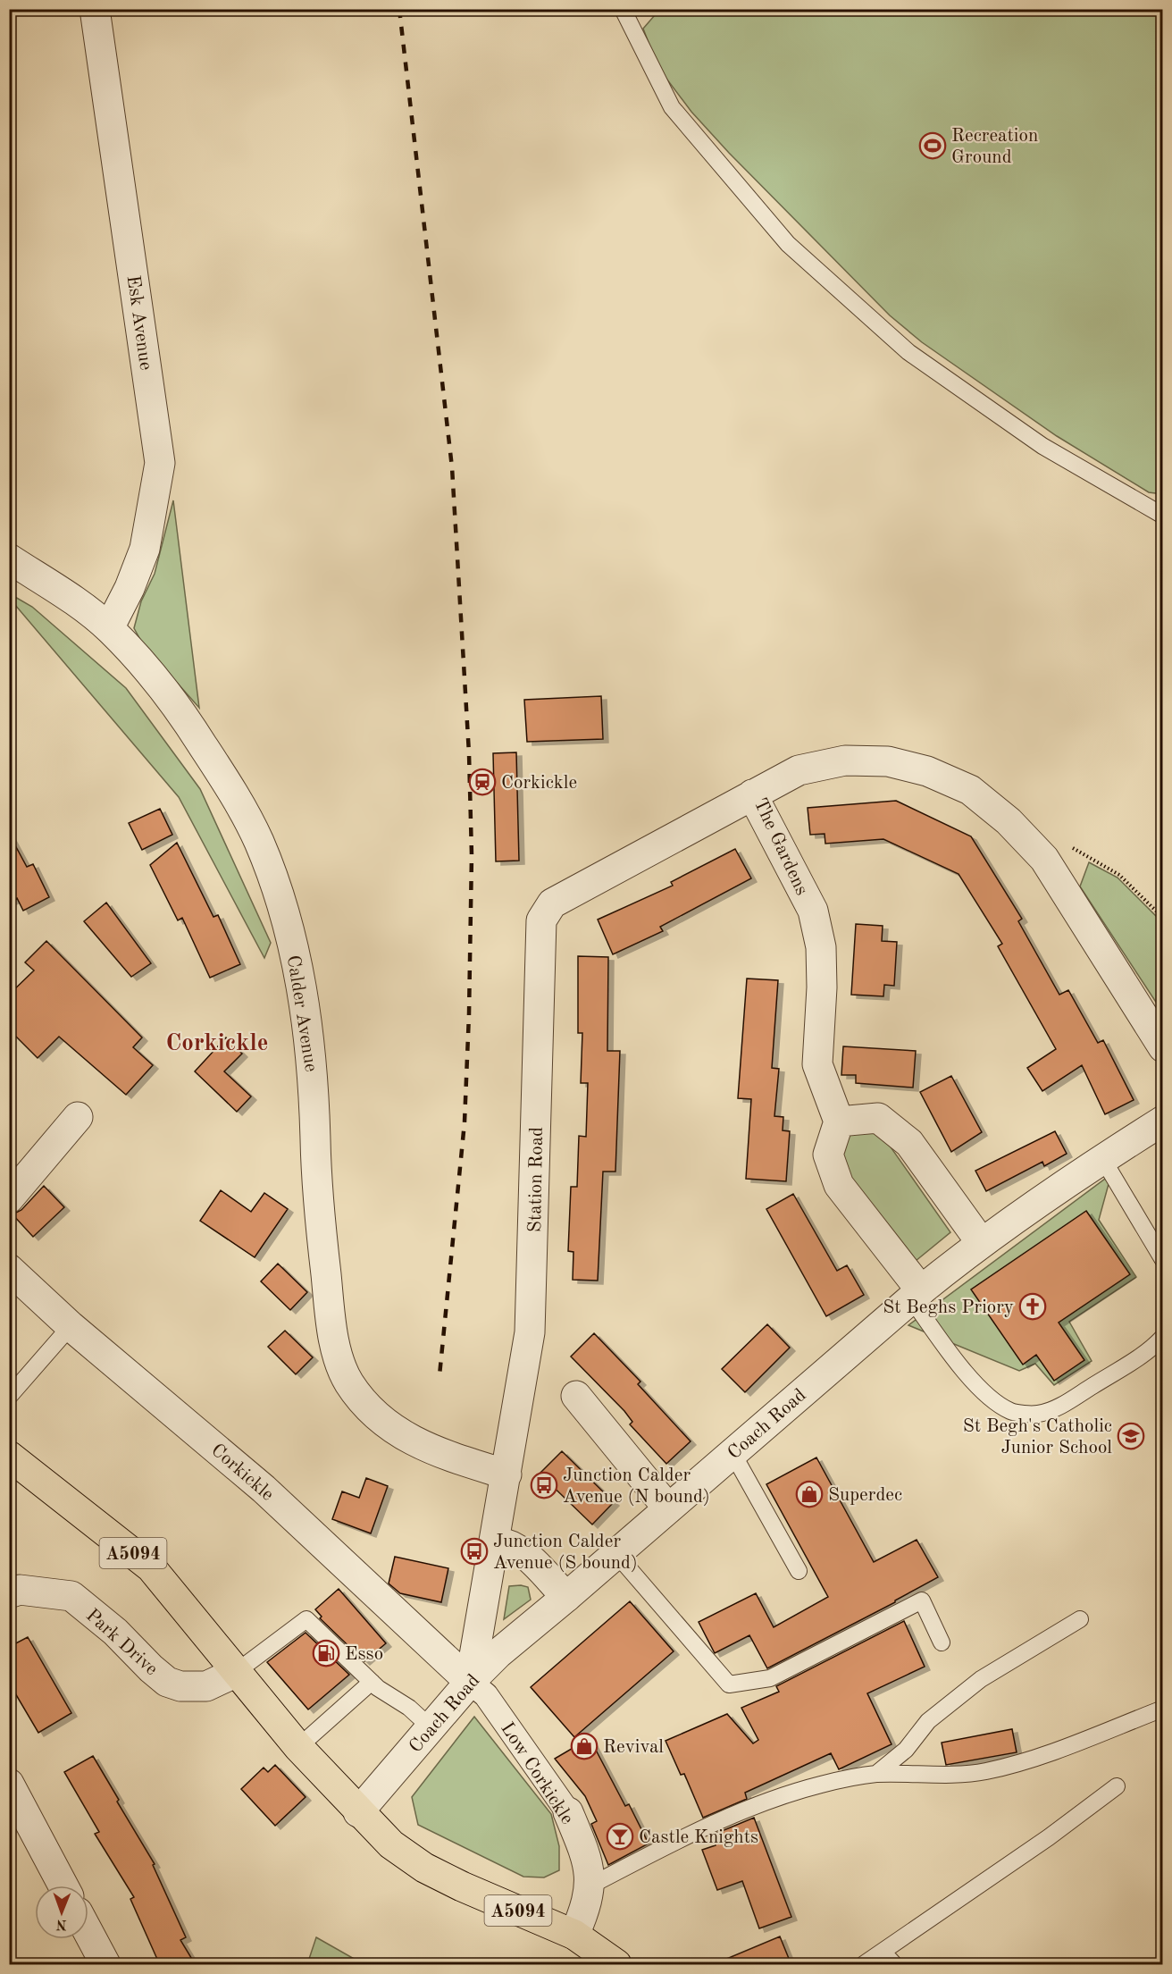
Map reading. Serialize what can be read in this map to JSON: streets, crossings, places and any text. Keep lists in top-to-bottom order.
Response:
{
  "streets": {
    "main road": ["A5094"],
    "street": [
      "Esk Avenue",
      "The Gardens",
      "Calder Avenue",
      "Station Road",
      "Coach Road",
      "Corkickle",
      "Park Drive",
      "Low Corkickle"
    ]
  },
  "crossings": [
    ["Esk Avenue", "Calder Avenue"],
    ["The Gardens", "Station Road"],
    ["Calder Avenue", "Station Road"],
    ["Station Road", "Coach Road"],
    ["Station Road", "Corkickle"],
    ["Station Road", "Low Corkickle"],
    ["Coach Road", "Corkickle"],
    ["Coach Road", "A5094"],
    ["Coach Road", "Low Corkickle"],
    ["Corkickle", "Low Corkickle"],
    ["A5094", "Park Drive"],
    ["A5094", "Low Corkickle"]
  ],
  "districts": ["Corkickle"],
  "places": {
    "sports": ["Recreation Ground"],
    "station": ["Corkickle"],
    "church": ["St Beghs Priory"],
    "school or university": ["St Begh's Catholic Junior School"],
    "bus stop": ["Junction Calder Avenue (N bound)", "Junction Calder Avenue (S bound)"],
    "shop": ["Superdec", "Revival"],
    "fuel station": ["Esso"],
    "bar": ["Castle Knights"]
  },
  "north": "bottom"
}
